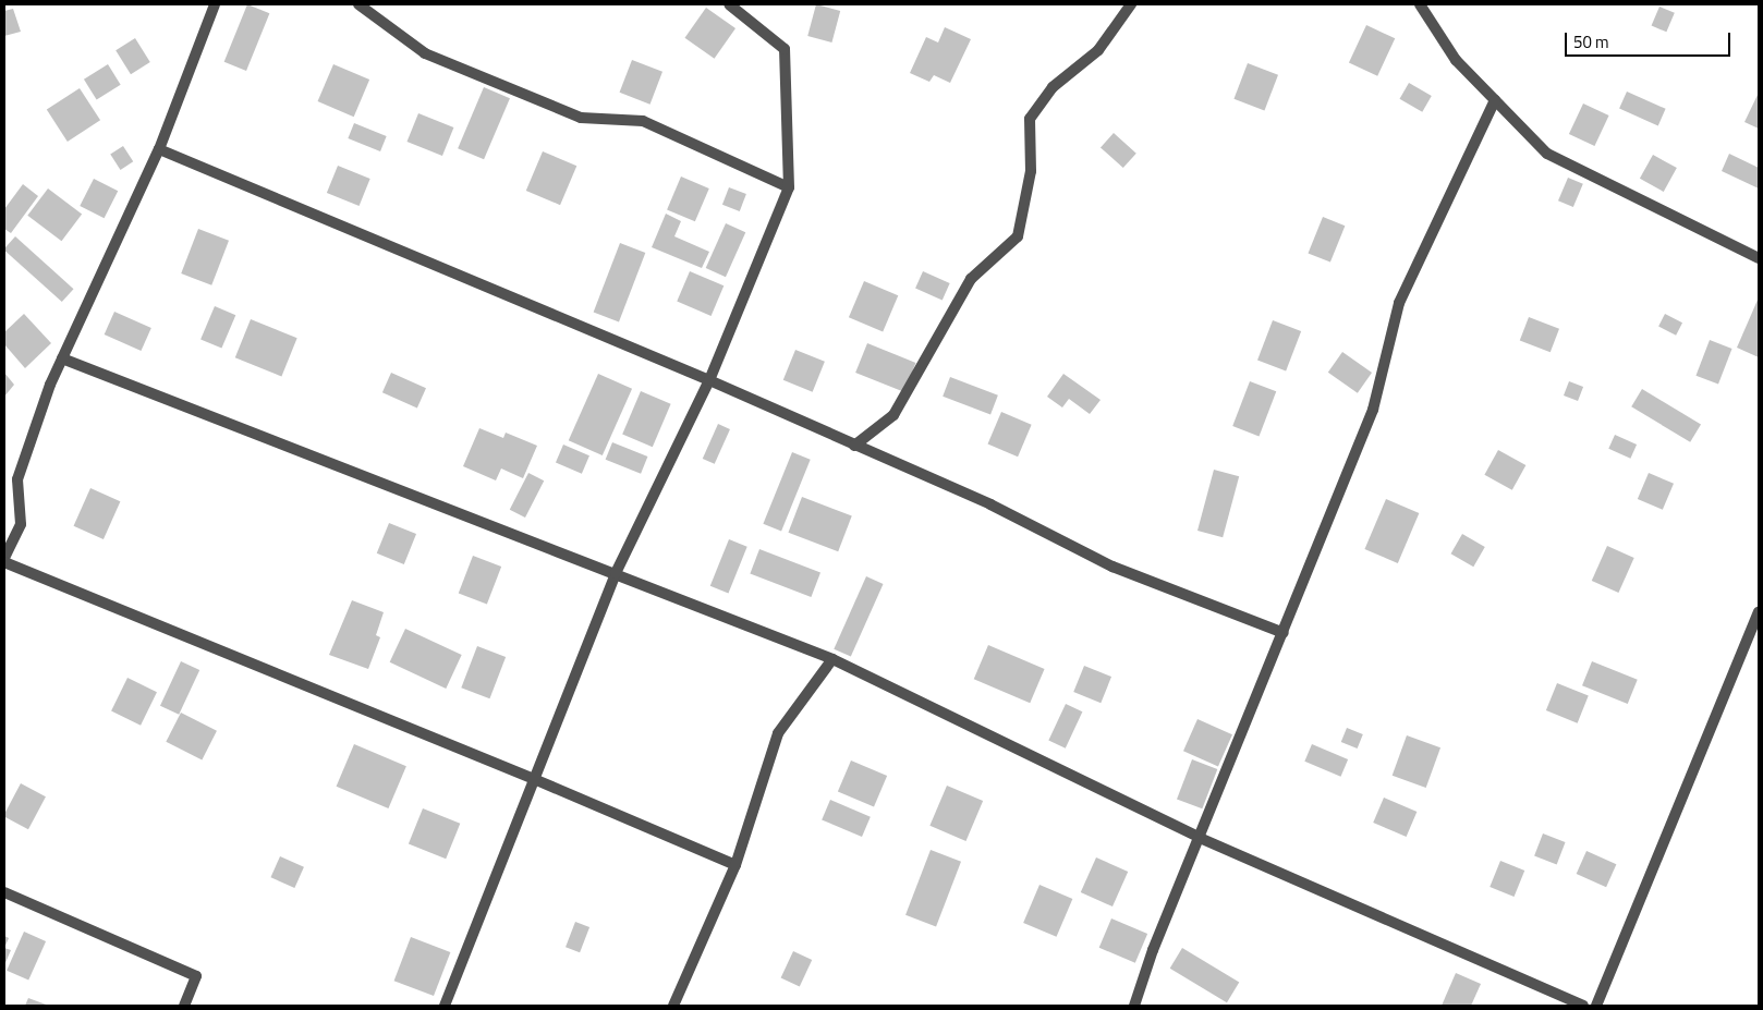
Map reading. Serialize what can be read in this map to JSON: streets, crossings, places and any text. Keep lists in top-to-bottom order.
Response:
{
  "scale_bar": "50 m"
}
